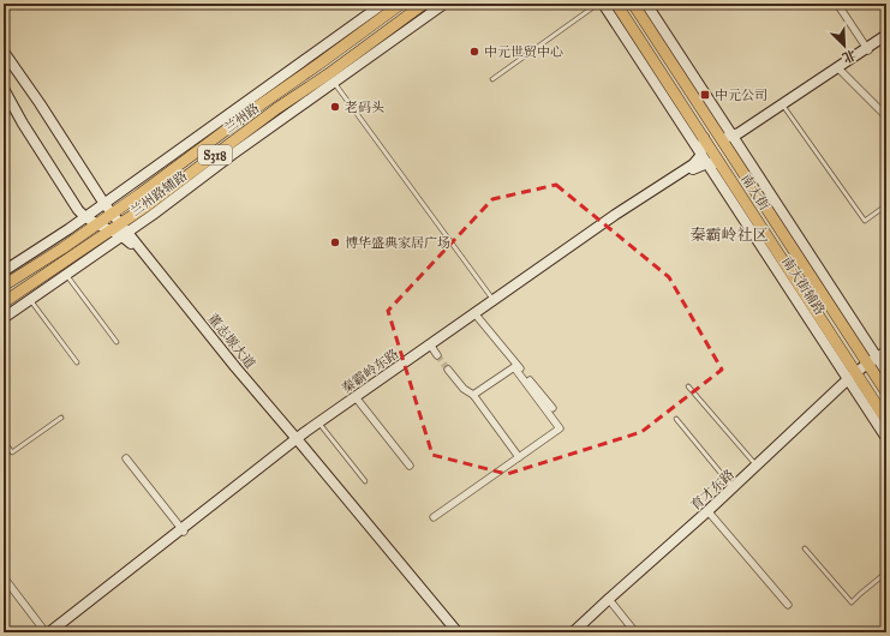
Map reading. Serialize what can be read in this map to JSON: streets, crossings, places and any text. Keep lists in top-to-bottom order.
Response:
{
  "streets": {
    "main road": ["兰州路", "S318", "南大街"],
    "street": [
      "兰州路辅路",
      "南大街辅路",
      "董志塬大道",
      "秦霸岭东路",
      "育才东路"
    ]
  },
  "crossings": [
    ["兰州路", "兰州路辅路"],
    ["兰州路", "董志塬大道"],
    ["南大街", "南大街辅路"],
    ["南大街", "秦霸岭东路"],
    ["南大街", "育才东路"],
    ["兰州路辅路", "董志塬大道"],
    ["南大街辅路", "秦霸岭东路"],
    ["南大街辅路", "育才东路"],
    ["董志塬大道", "秦霸岭东路"]
  ],
  "districts": ["秦霸岭社区"],
  "places": {
    "other": ["中元世贸中心", "老码头", "博华盛典家居广场"],
    "transit": ["中元公司"]
  },
  "north": "bottom right"
}
